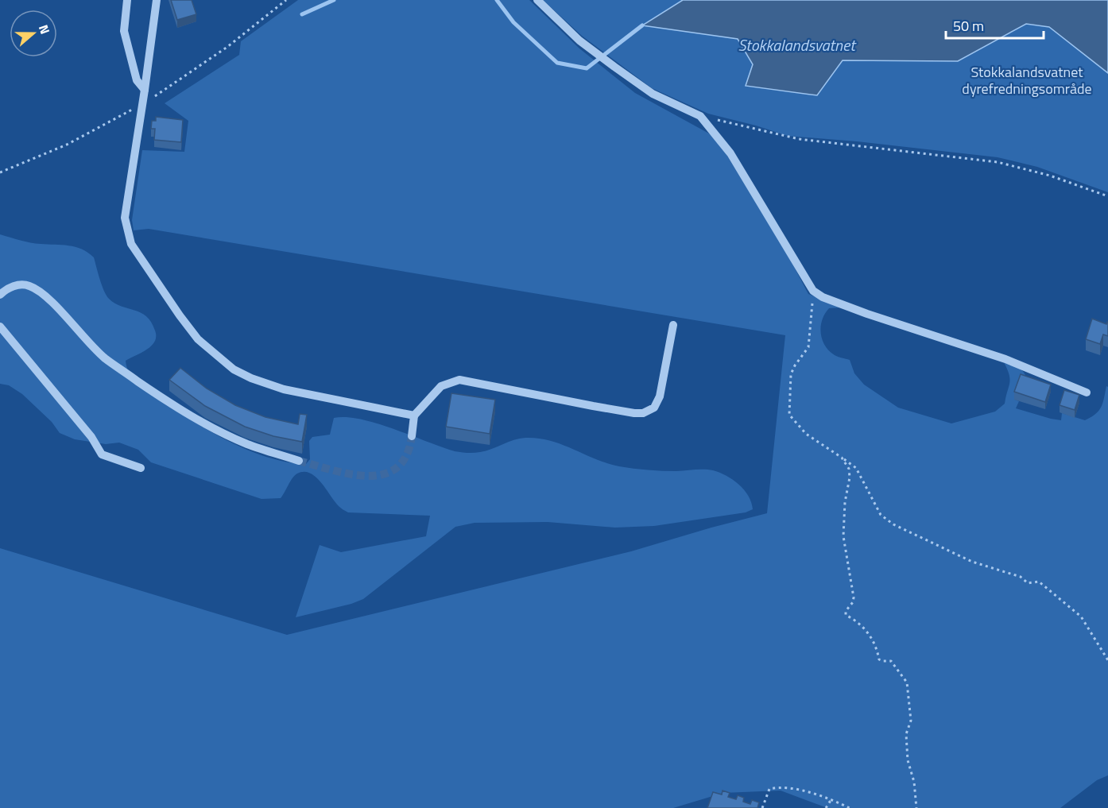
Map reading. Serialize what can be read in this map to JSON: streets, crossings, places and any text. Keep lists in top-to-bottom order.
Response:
{
  "water": ["Stokkalandsvatnet"],
  "parks": ["Stokkalandsvatnet dyrefredningsområde"],
  "scale_bar": "50 m",
  "north": "right"
}
